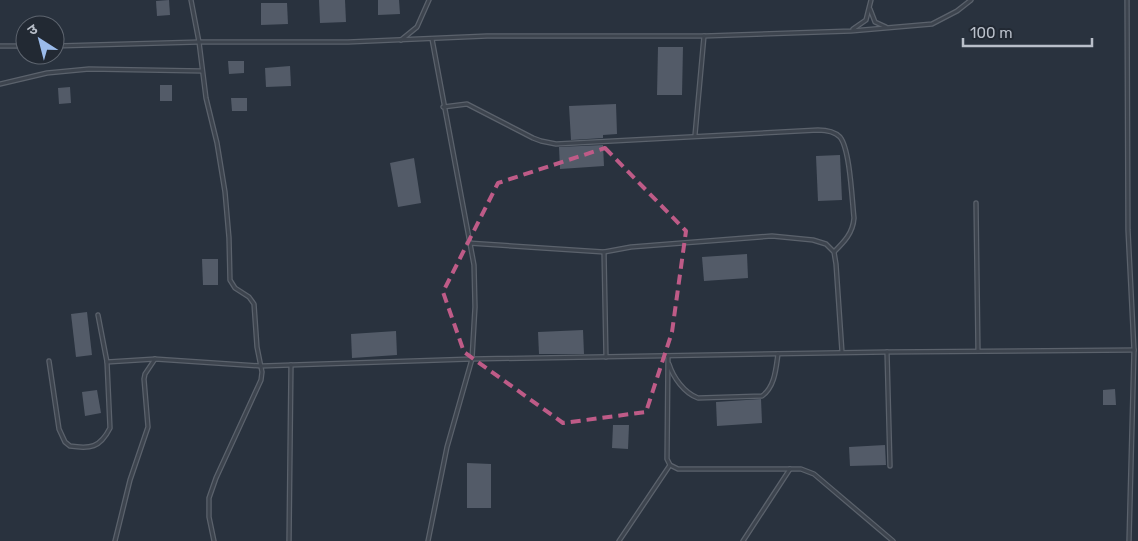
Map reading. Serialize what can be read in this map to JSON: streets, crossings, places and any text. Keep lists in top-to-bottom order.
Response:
{
  "scale_bar": "100 m",
  "north": "top left"
}
